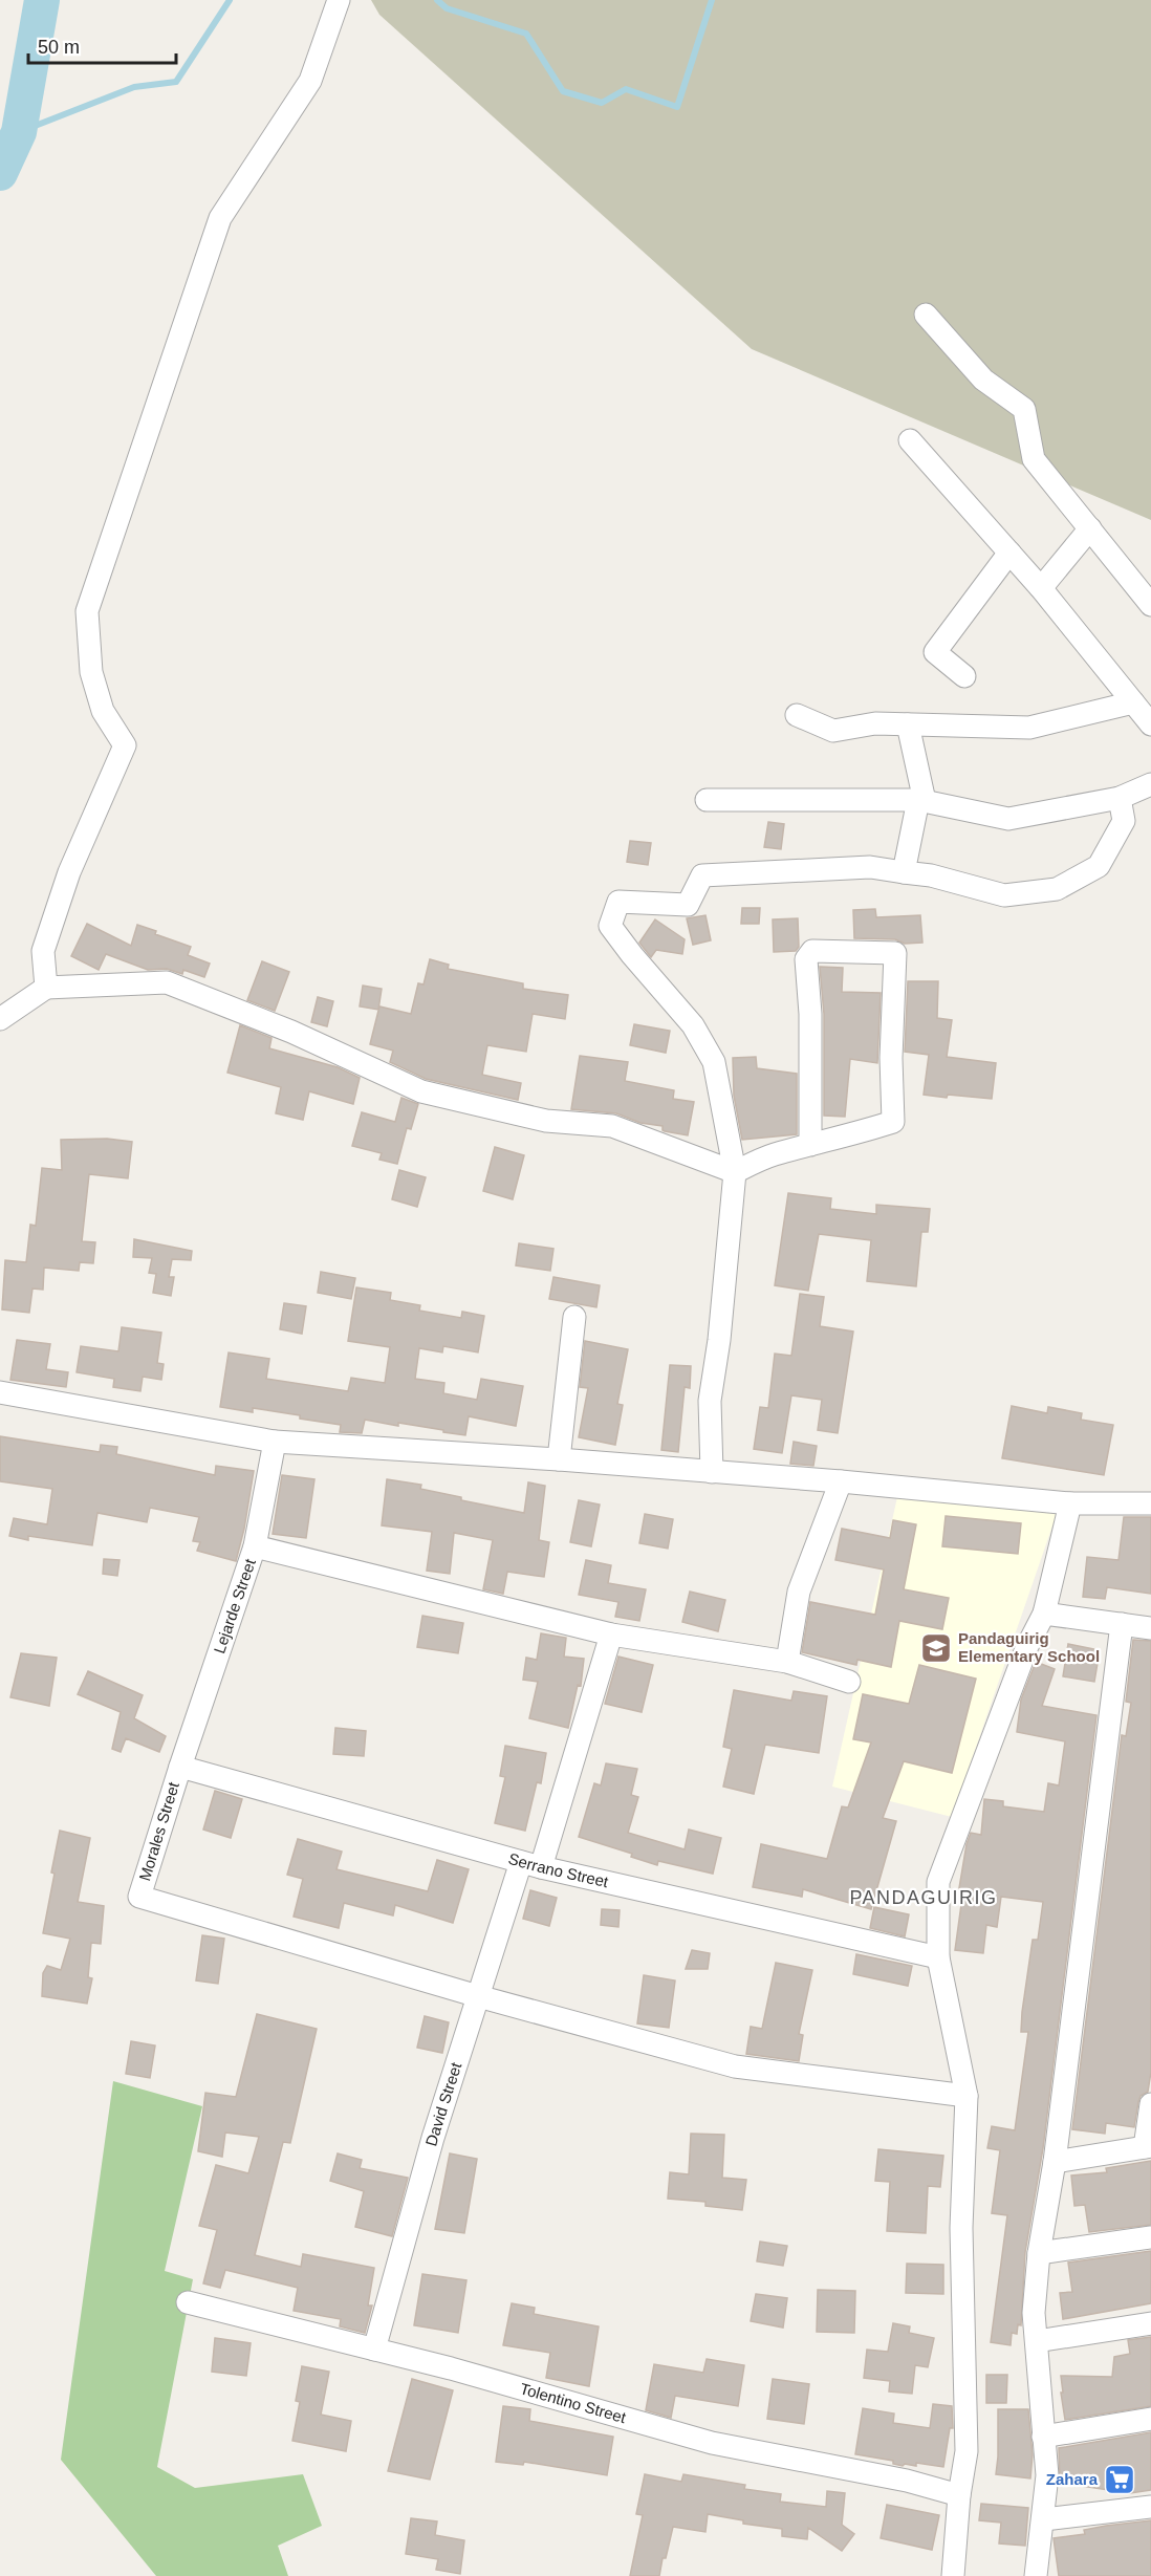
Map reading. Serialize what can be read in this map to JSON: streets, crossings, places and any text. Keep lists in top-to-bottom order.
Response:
{
  "streets": {
    "street": [
      "Lejarde Street",
      "Morales Street",
      "Serrano Street",
      "David Street",
      "Tolentino Street"
    ]
  },
  "crossings": [
    ["Lejarde Street", "Morales Street"],
    ["Lejarde Street", "Serrano Street"],
    ["Morales Street", "Serrano Street"],
    ["Morales Street", "David Street"],
    ["Serrano Street", "David Street"],
    ["David Street", "Tolentino Street"]
  ],
  "districts": ["PANDAGUIRIG"],
  "places": {
    "school or university": ["Pandaguirig Elementary School"],
    "supermarket": ["Zahara"]
  },
  "scale_bar": "50 m"
}
